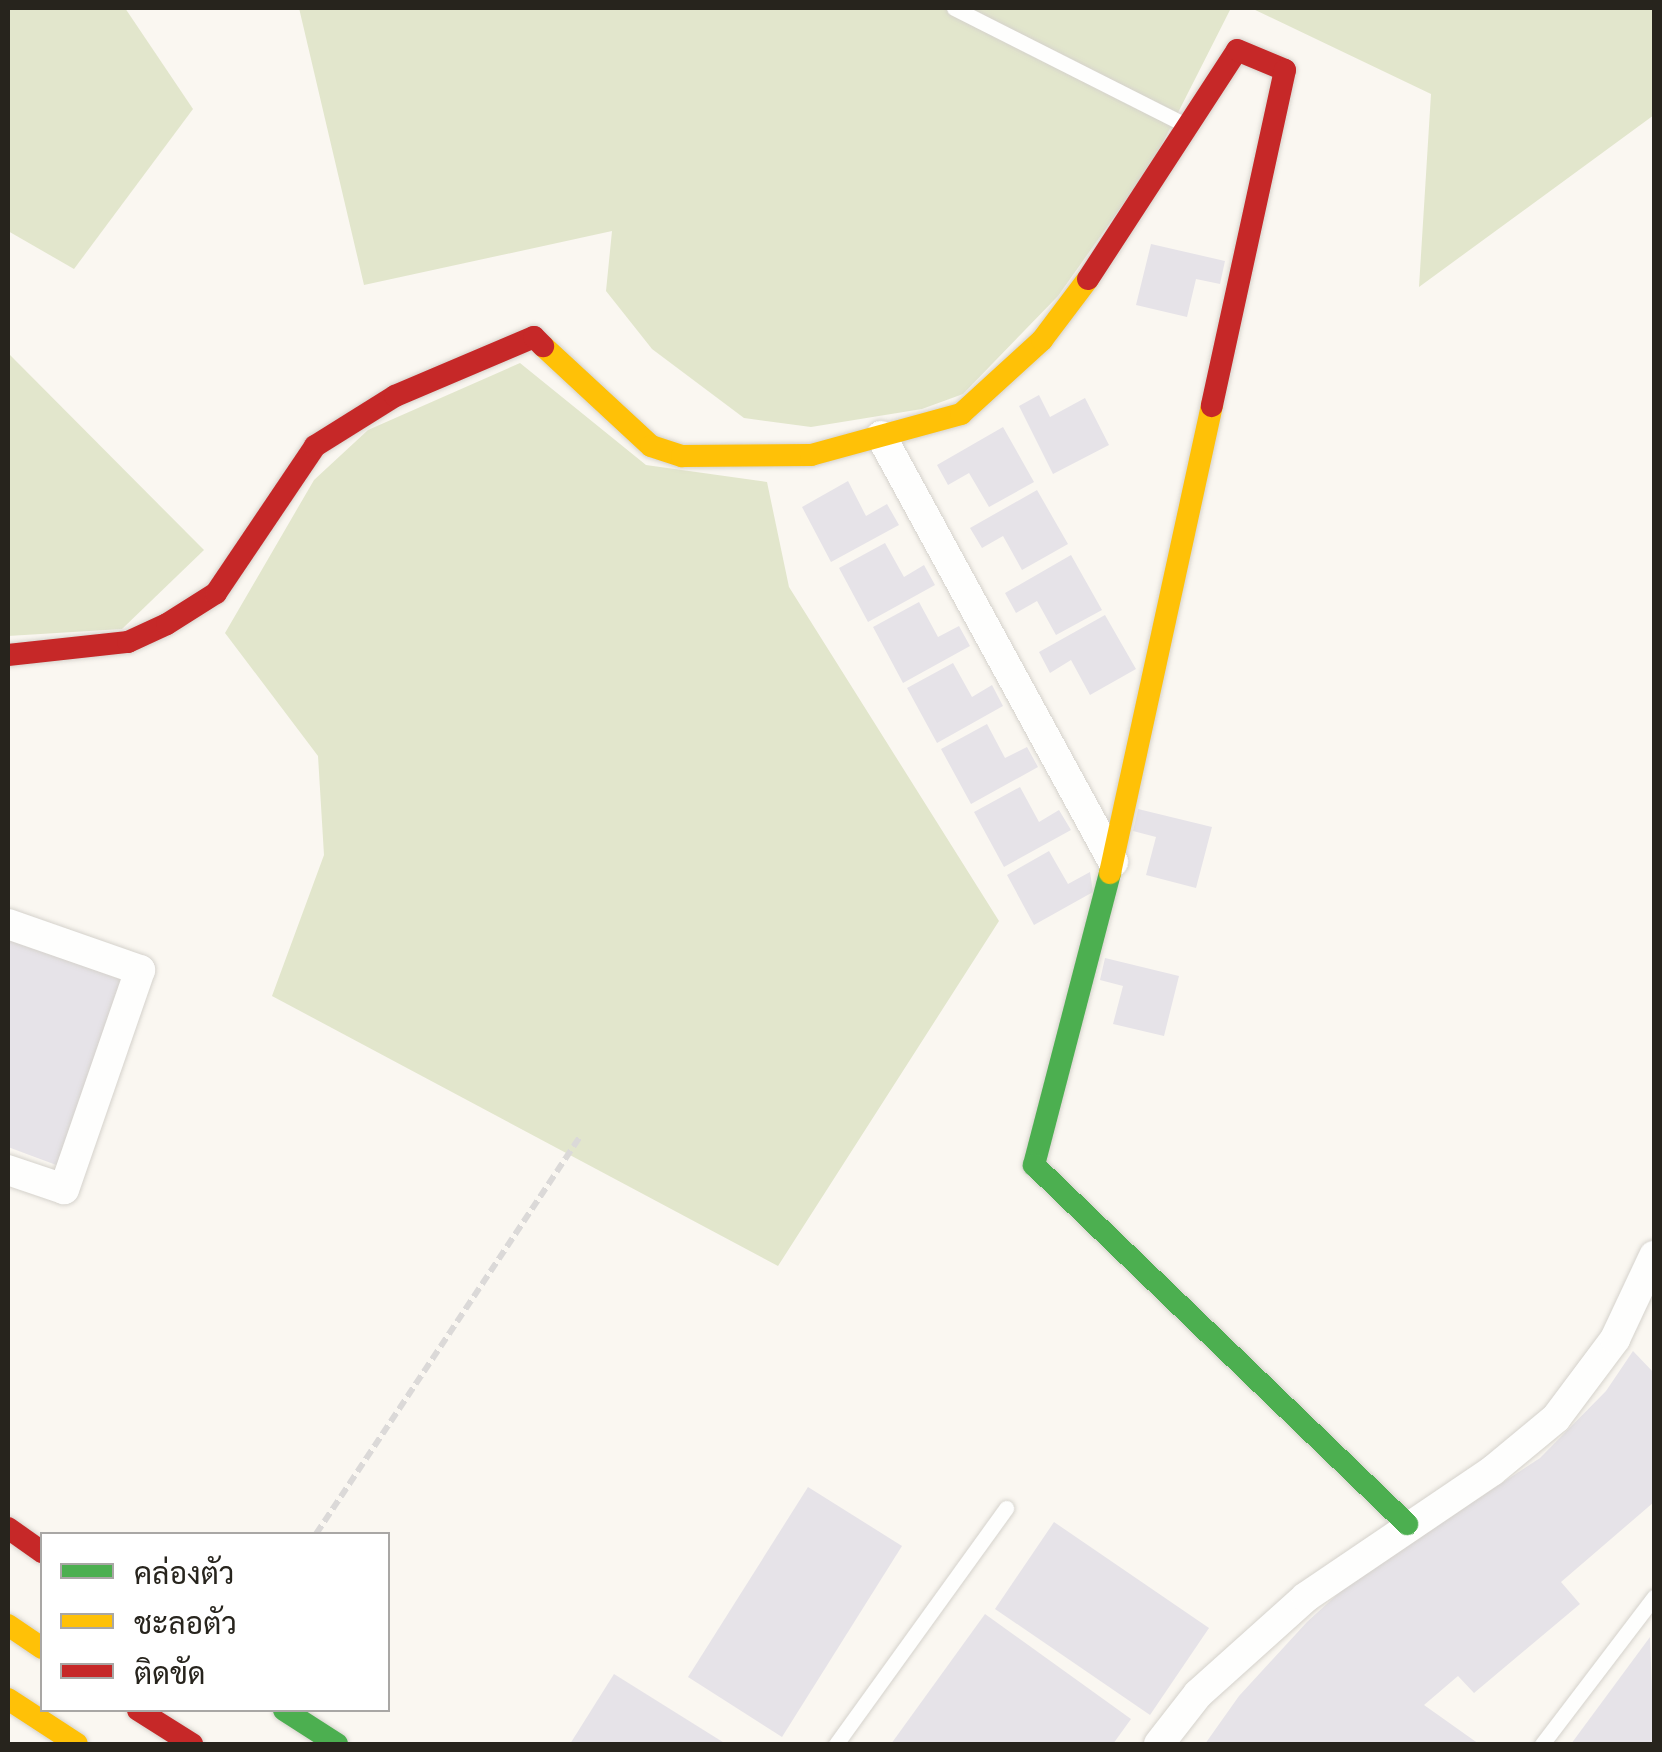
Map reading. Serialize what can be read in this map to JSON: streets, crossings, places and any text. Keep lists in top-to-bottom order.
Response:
{
  "legend": ["คล่องตัว", "ชะลอตัว", "ติดขัด"]
}
